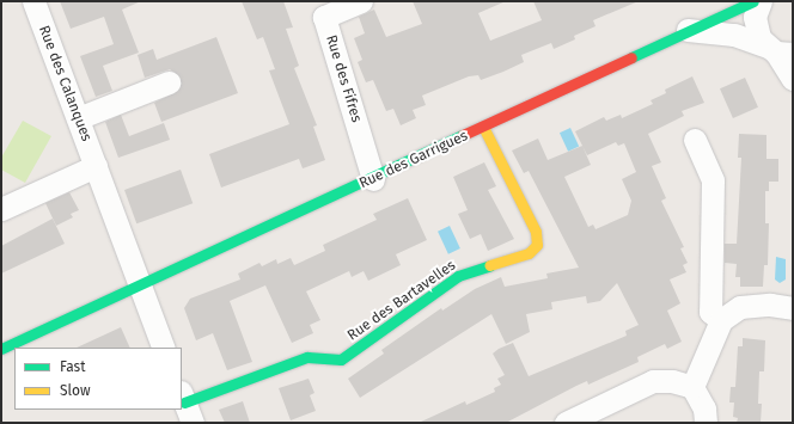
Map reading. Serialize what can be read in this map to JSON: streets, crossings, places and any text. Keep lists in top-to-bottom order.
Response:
{
  "streets": {
    "street": [
      "Rue des Fifres",
      "Rue des Calanques",
      "Rue des Garrigues",
      "Rue des Bartavelles"
    ]
  },
  "crossings": [
    ["Rue des Fifres", "Rue des Garrigues"],
    ["Rue des Calanques", "Rue des Garrigues"],
    ["Rue des Garrigues", "Rue des Bartavelles"]
  ],
  "legend": ["Fast", "Slow"]
}
